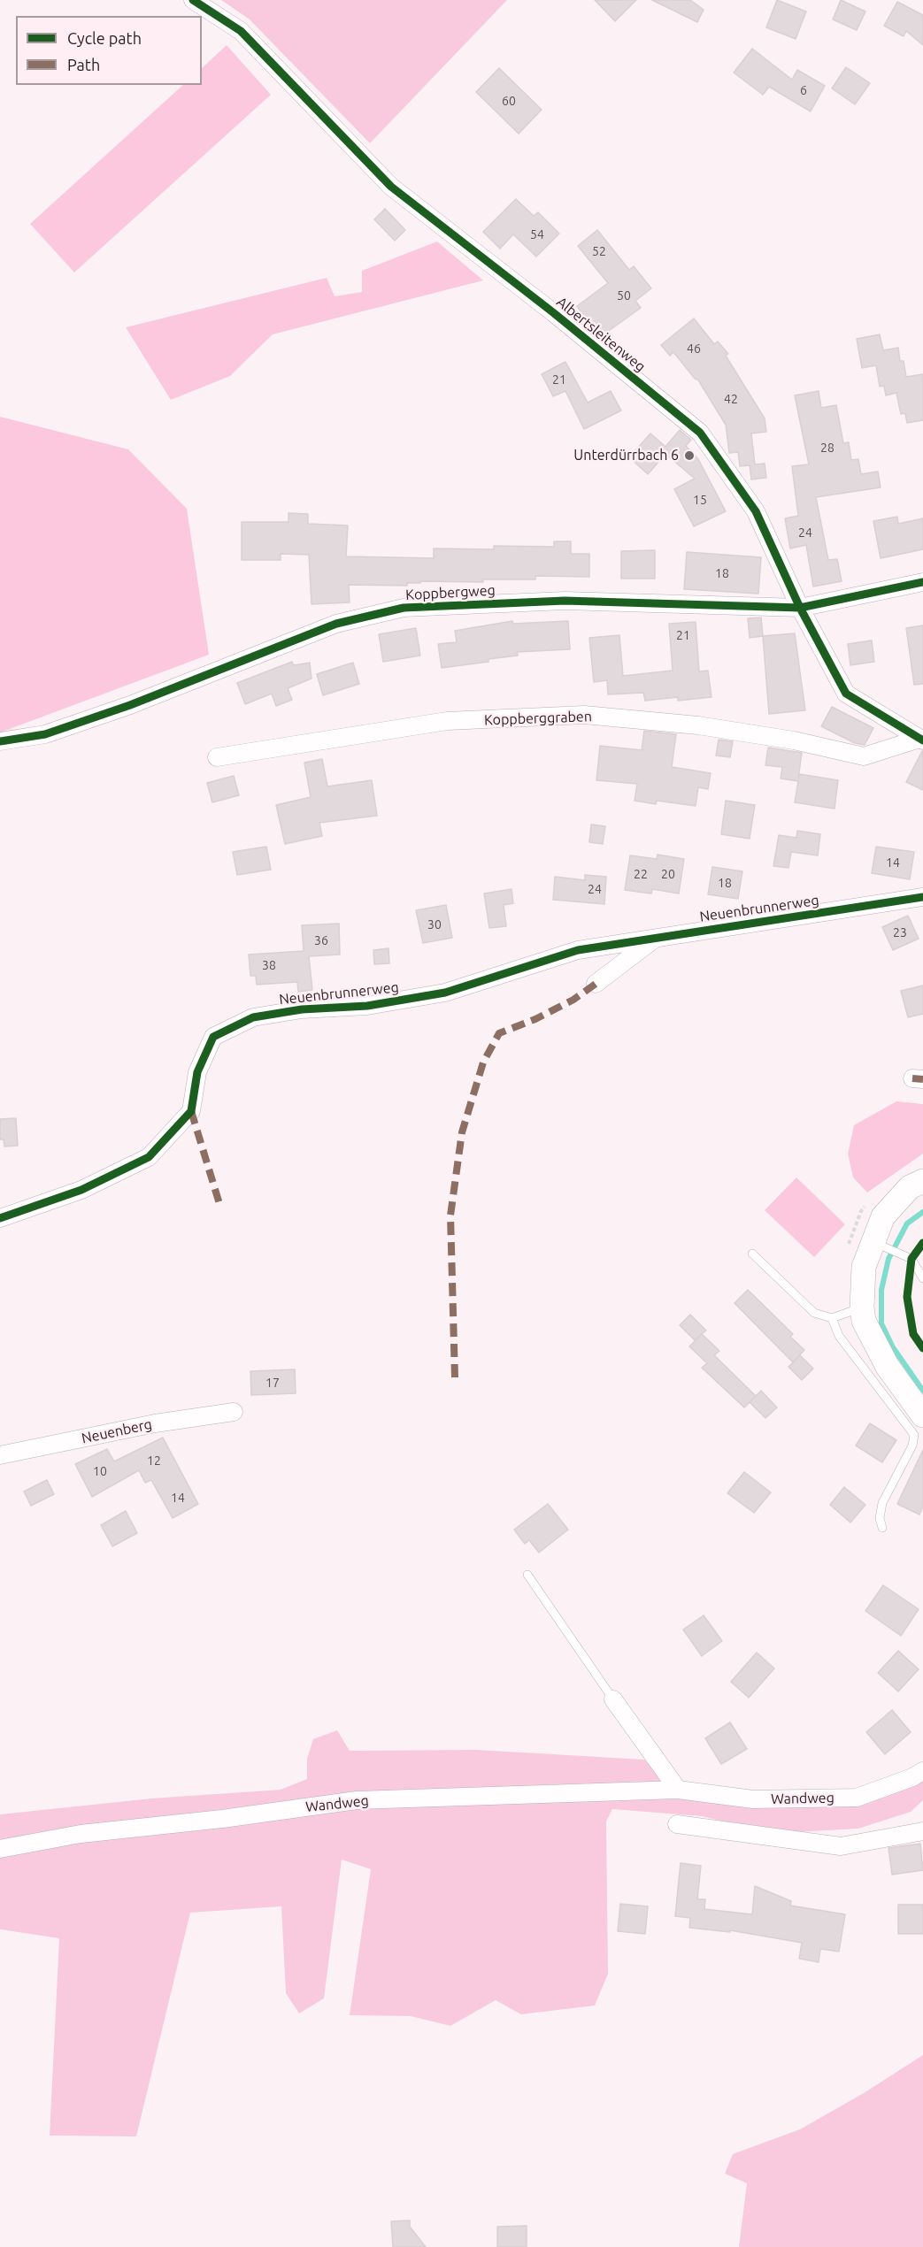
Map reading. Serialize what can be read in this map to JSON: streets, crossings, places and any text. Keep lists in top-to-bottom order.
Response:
{
  "streets": {
    "street": [
      "Albertsleitenweg",
      "Koppbergweg",
      "Koppberggraben",
      "Neuenbrunnerweg",
      "Neuenberg",
      "Wandweg"
    ]
  },
  "crossings": [
    ["Albertsleitenweg", "Koppbergweg"],
    ["Albertsleitenweg", "Koppberggraben"]
  ],
  "places": ["Unterdürrbach 6"],
  "house_numbers": [
    "6",
    "60",
    "54",
    "52",
    "50",
    "46",
    "21",
    "42",
    "28",
    "15",
    "24",
    "18",
    "21",
    "14",
    "22",
    "20",
    "18",
    "24",
    "30",
    "23",
    "36",
    "38",
    "17",
    "12",
    "10",
    "14"
  ],
  "legend": ["Cycle path", "Path"]
}
